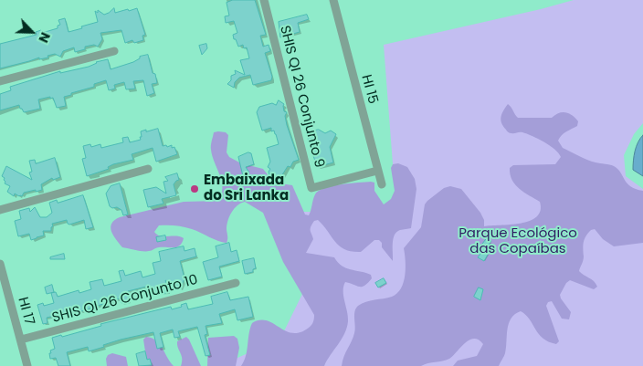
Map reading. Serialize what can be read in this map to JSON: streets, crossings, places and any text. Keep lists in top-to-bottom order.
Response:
{
  "streets": {
    "street": [
      "HI 15",
      "SHIS QI 26 Conjunto 9",
      "SHIS QI 26 Conjunto 10",
      "HI 17"
    ]
  },
  "crossings": [
    ["HI 15", "SHIS QI 26 Conjunto 9"],
    ["SHIS QI 26 Conjunto 10", "HI 17"]
  ],
  "parks": ["Parque Ecológico das Copaíbas"],
  "places": ["Embaixada do Sri Lanka"],
  "north": "bottom right"
}
